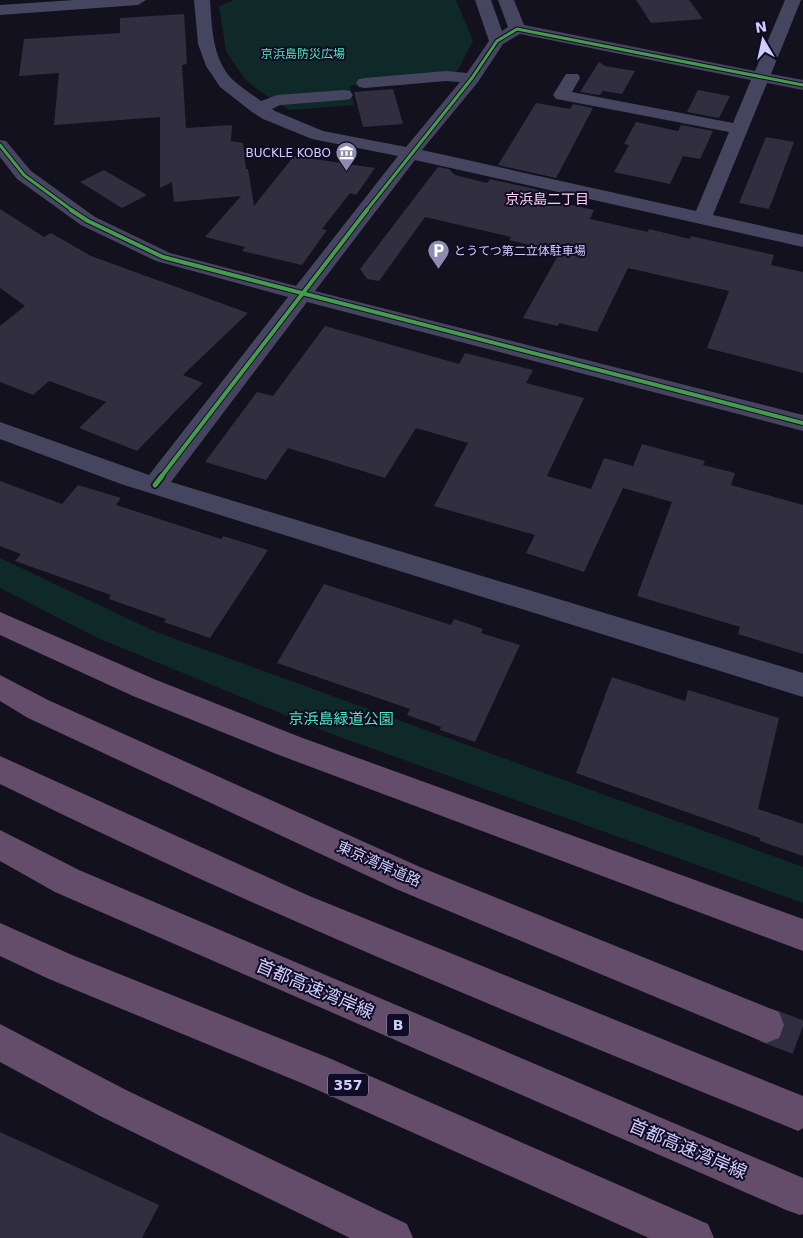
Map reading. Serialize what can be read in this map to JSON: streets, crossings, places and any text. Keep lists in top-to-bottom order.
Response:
{
  "streets": {
    "highway": [
      "東京湾岸道路",
      "首都高速湾岸線",
      "B",
      "357"
    ]
  },
  "districts": ["京浜島二丁目"],
  "parks": ["京浜島防災広場", "京浜島緑道公園"],
  "places": {
    "museum": ["BUCKLE KOBO"],
    "parking": ["とうてつ第二立体駐車場"]
  },
  "north": "top"
}
